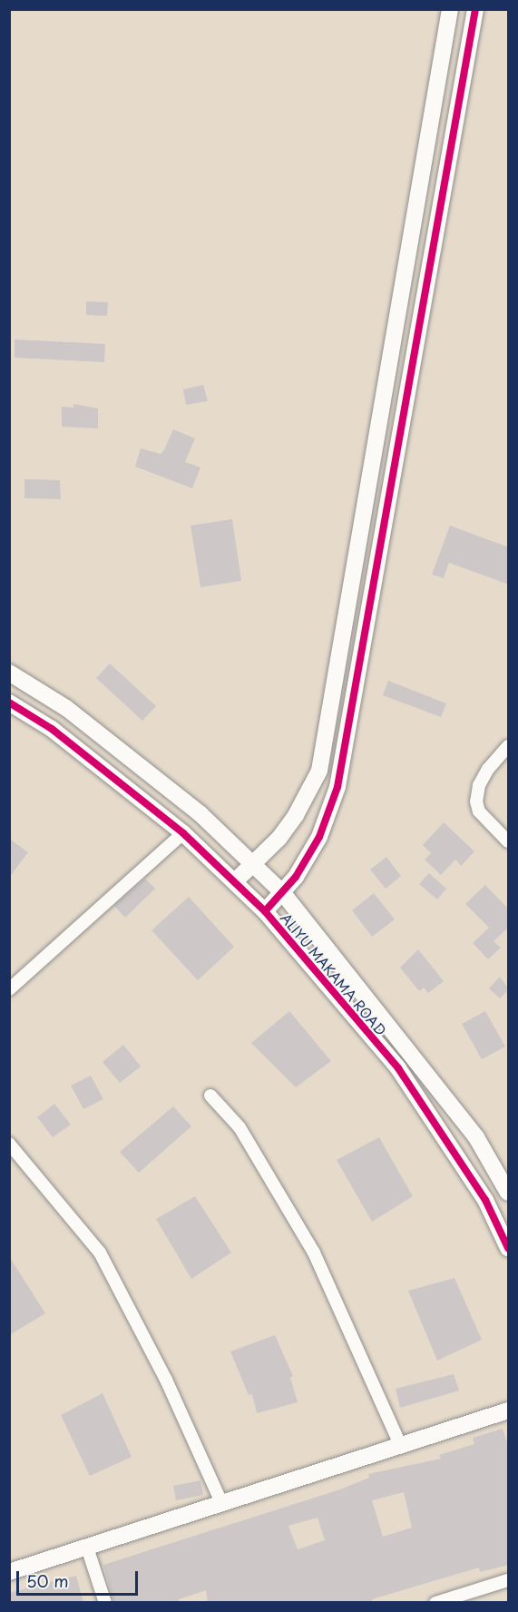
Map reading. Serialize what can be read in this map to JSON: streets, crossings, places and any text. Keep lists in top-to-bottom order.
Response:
{
  "streets": {
    "street": ["ALIYU MAKAMA ROAD"]
  },
  "scale_bar": "50 m"
}
